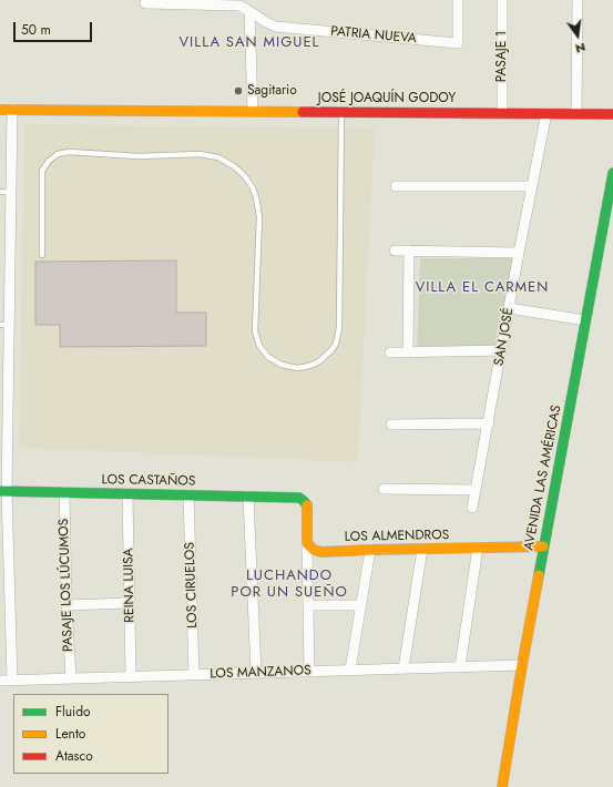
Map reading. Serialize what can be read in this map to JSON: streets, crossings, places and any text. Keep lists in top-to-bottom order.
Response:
{
  "streets": {
    "street": [
      "PATRIA NUEVA",
      "PASAJE 1",
      "JOSÉ JOAQUÍN GODOY",
      "SAN JOSÉ",
      "AVENIDA LAS AMÉRICAS",
      "LOS CASTAÑOS",
      "LOS ALMENDROS",
      "PASAJE LOS LÚCUMOS",
      "REINA LUISA",
      "LOS CIRUELOS",
      "LOS MANZANOS"
    ]
  },
  "crossings": [
    ["PASAJE 1", "JOSÉ JOAQUÍN GODOY"],
    ["JOSÉ JOAQUÍN GODOY", "SAN JOSÉ"],
    ["AVENIDA LAS AMÉRICAS", "LOS ALMENDROS"],
    ["AVENIDA LAS AMÉRICAS", "LOS MANZANOS"],
    ["LOS CASTAÑOS", "LOS ALMENDROS"],
    ["LOS CASTAÑOS", "PASAJE LOS LÚCUMOS"],
    ["LOS CASTAÑOS", "REINA LUISA"],
    ["LOS CASTAÑOS", "LOS CIRUELOS"],
    ["PASAJE LOS LÚCUMOS", "LOS MANZANOS"],
    ["REINA LUISA", "LOS MANZANOS"],
    ["LOS CIRUELOS", "LOS MANZANOS"]
  ],
  "districts": ["VILLA SAN MIGUEL", "VILLA EL CARMEN", "LUCHANDO POR UN SUEÑO"],
  "places": ["Sagitario"],
  "legend": ["Fluido", "Lento", "Atasco"],
  "scale_bar": "50 m",
  "north": "bottom"
}
